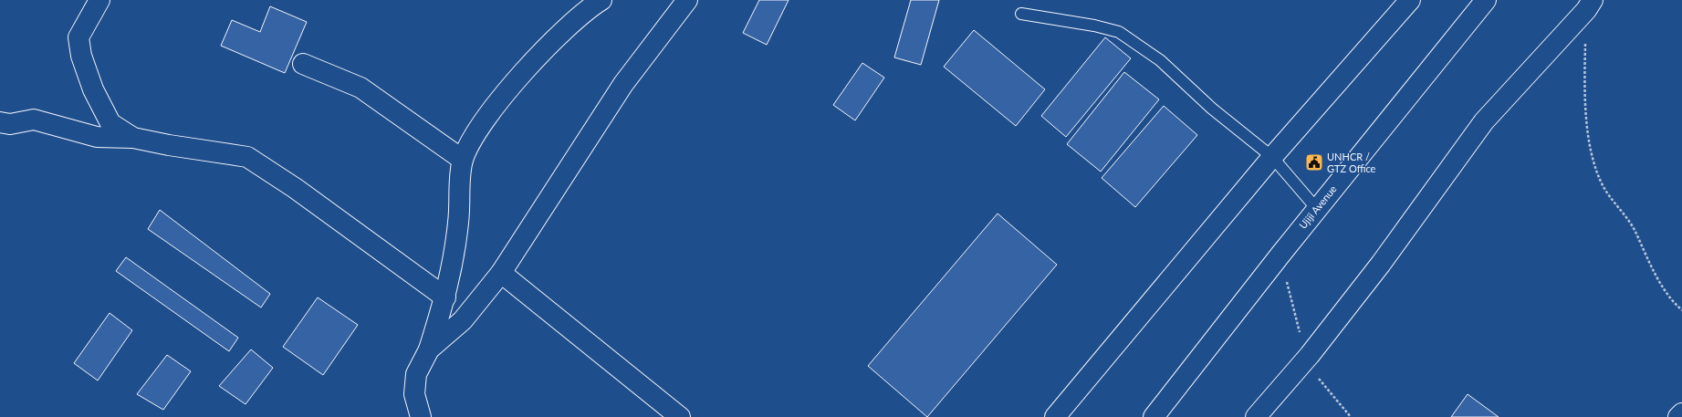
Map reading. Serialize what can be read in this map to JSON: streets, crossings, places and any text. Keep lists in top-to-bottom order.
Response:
{
  "streets": {
    "street": ["Ujiji Avenue"]
  },
  "places": {
    "public building": ["UNHCR / GTZ Office"]
  }
}
